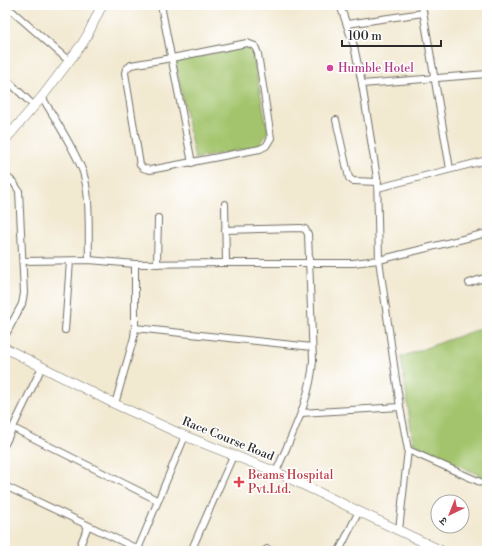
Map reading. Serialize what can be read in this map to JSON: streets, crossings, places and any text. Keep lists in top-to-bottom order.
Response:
{
  "streets": {
    "street": ["Race Course Road"]
  },
  "places": {
    "other": ["Humble Hotel"],
    "health": ["Beams Hospital Pvt.Ltd."]
  },
  "scale_bar": "100 m",
  "north": "bottom left"
}
